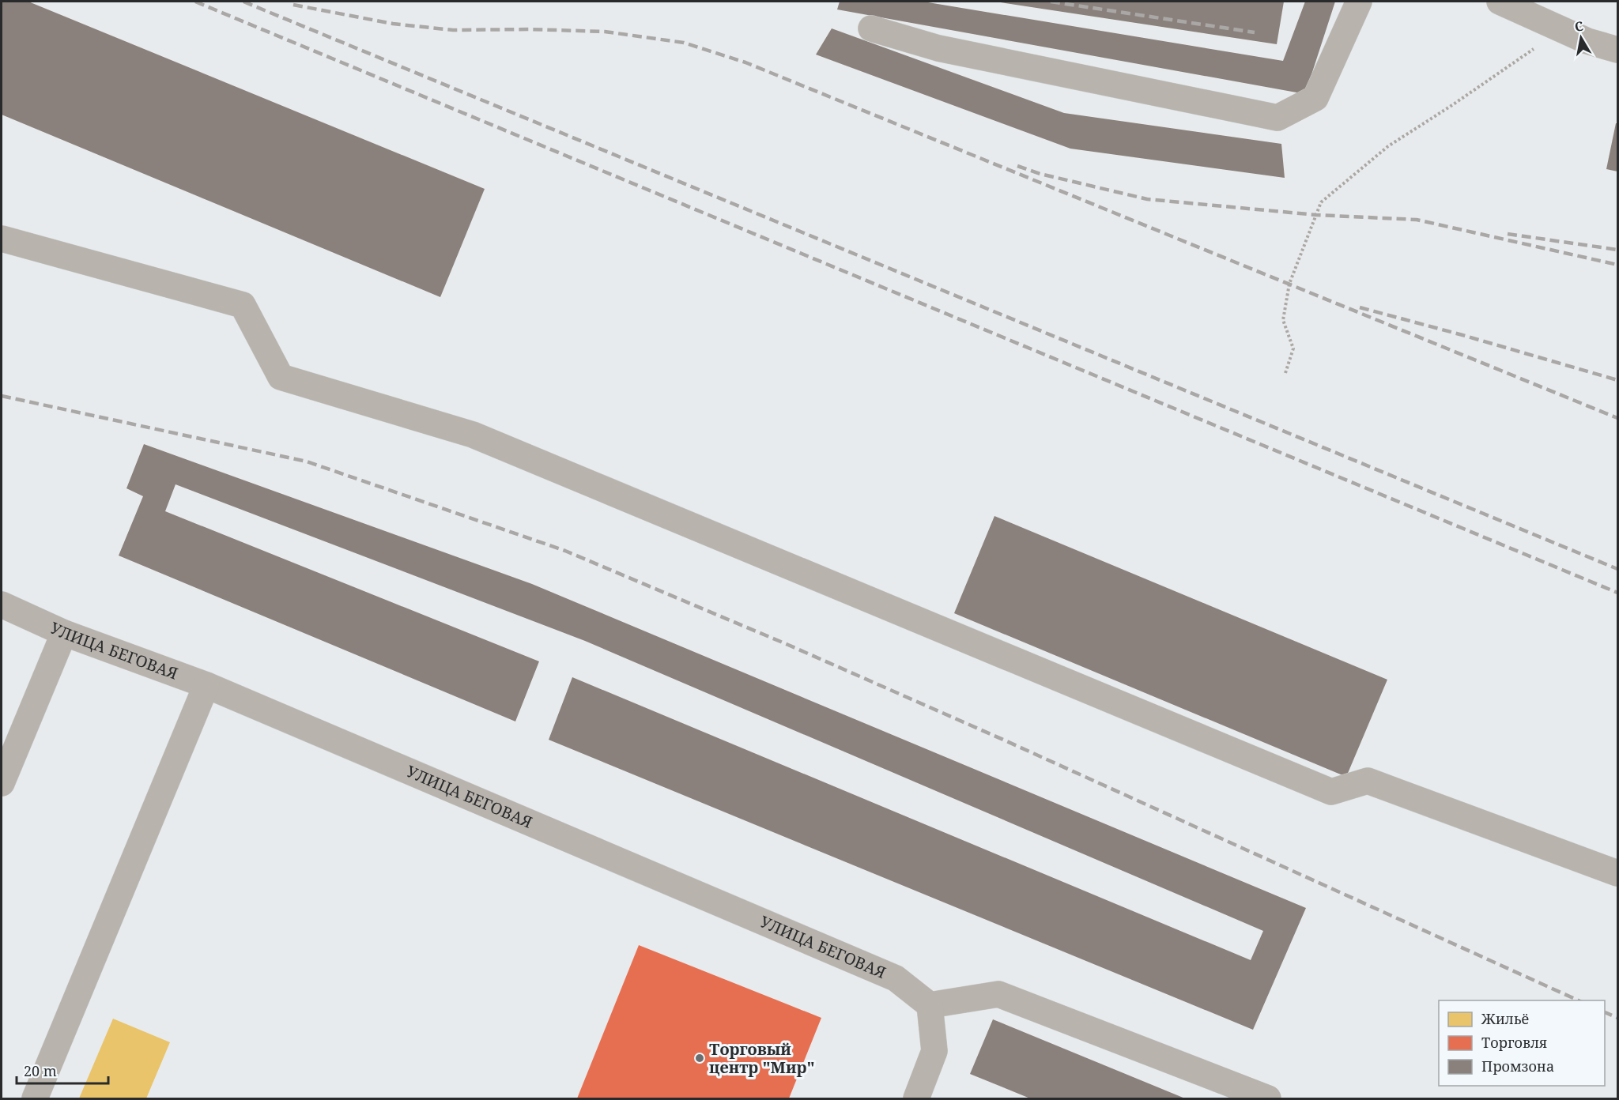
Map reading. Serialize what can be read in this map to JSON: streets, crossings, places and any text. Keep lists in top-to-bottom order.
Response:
{
  "streets": {
    "street": ["УЛИЦА БЕГОВАЯ"]
  },
  "places": ["Торговый центр \"Мир\""],
  "legend": ["Жильё", "Торговля", "Промзона"],
  "scale_bar": "20 m",
  "north": "top"
}
